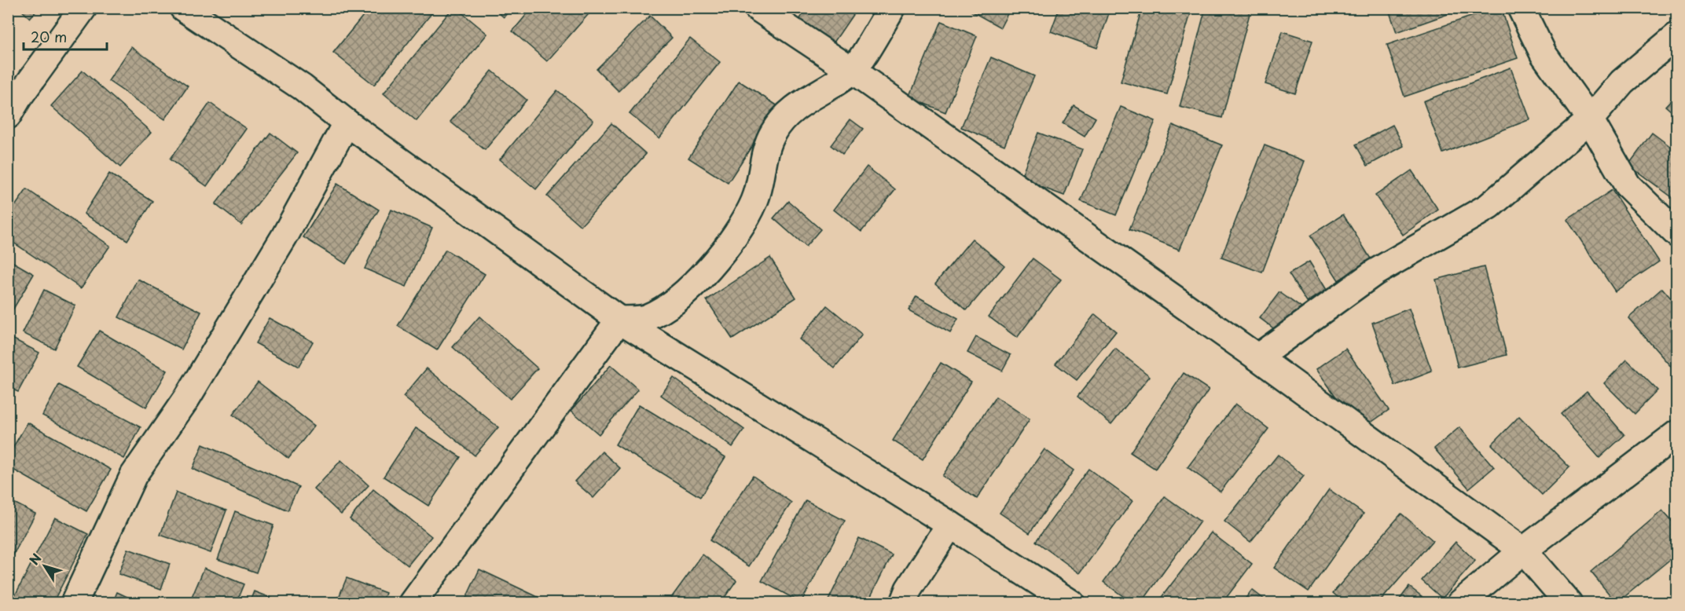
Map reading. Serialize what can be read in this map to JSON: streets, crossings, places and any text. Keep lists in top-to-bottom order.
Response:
{
  "scale_bar": "20 m",
  "north": "top left"
}
